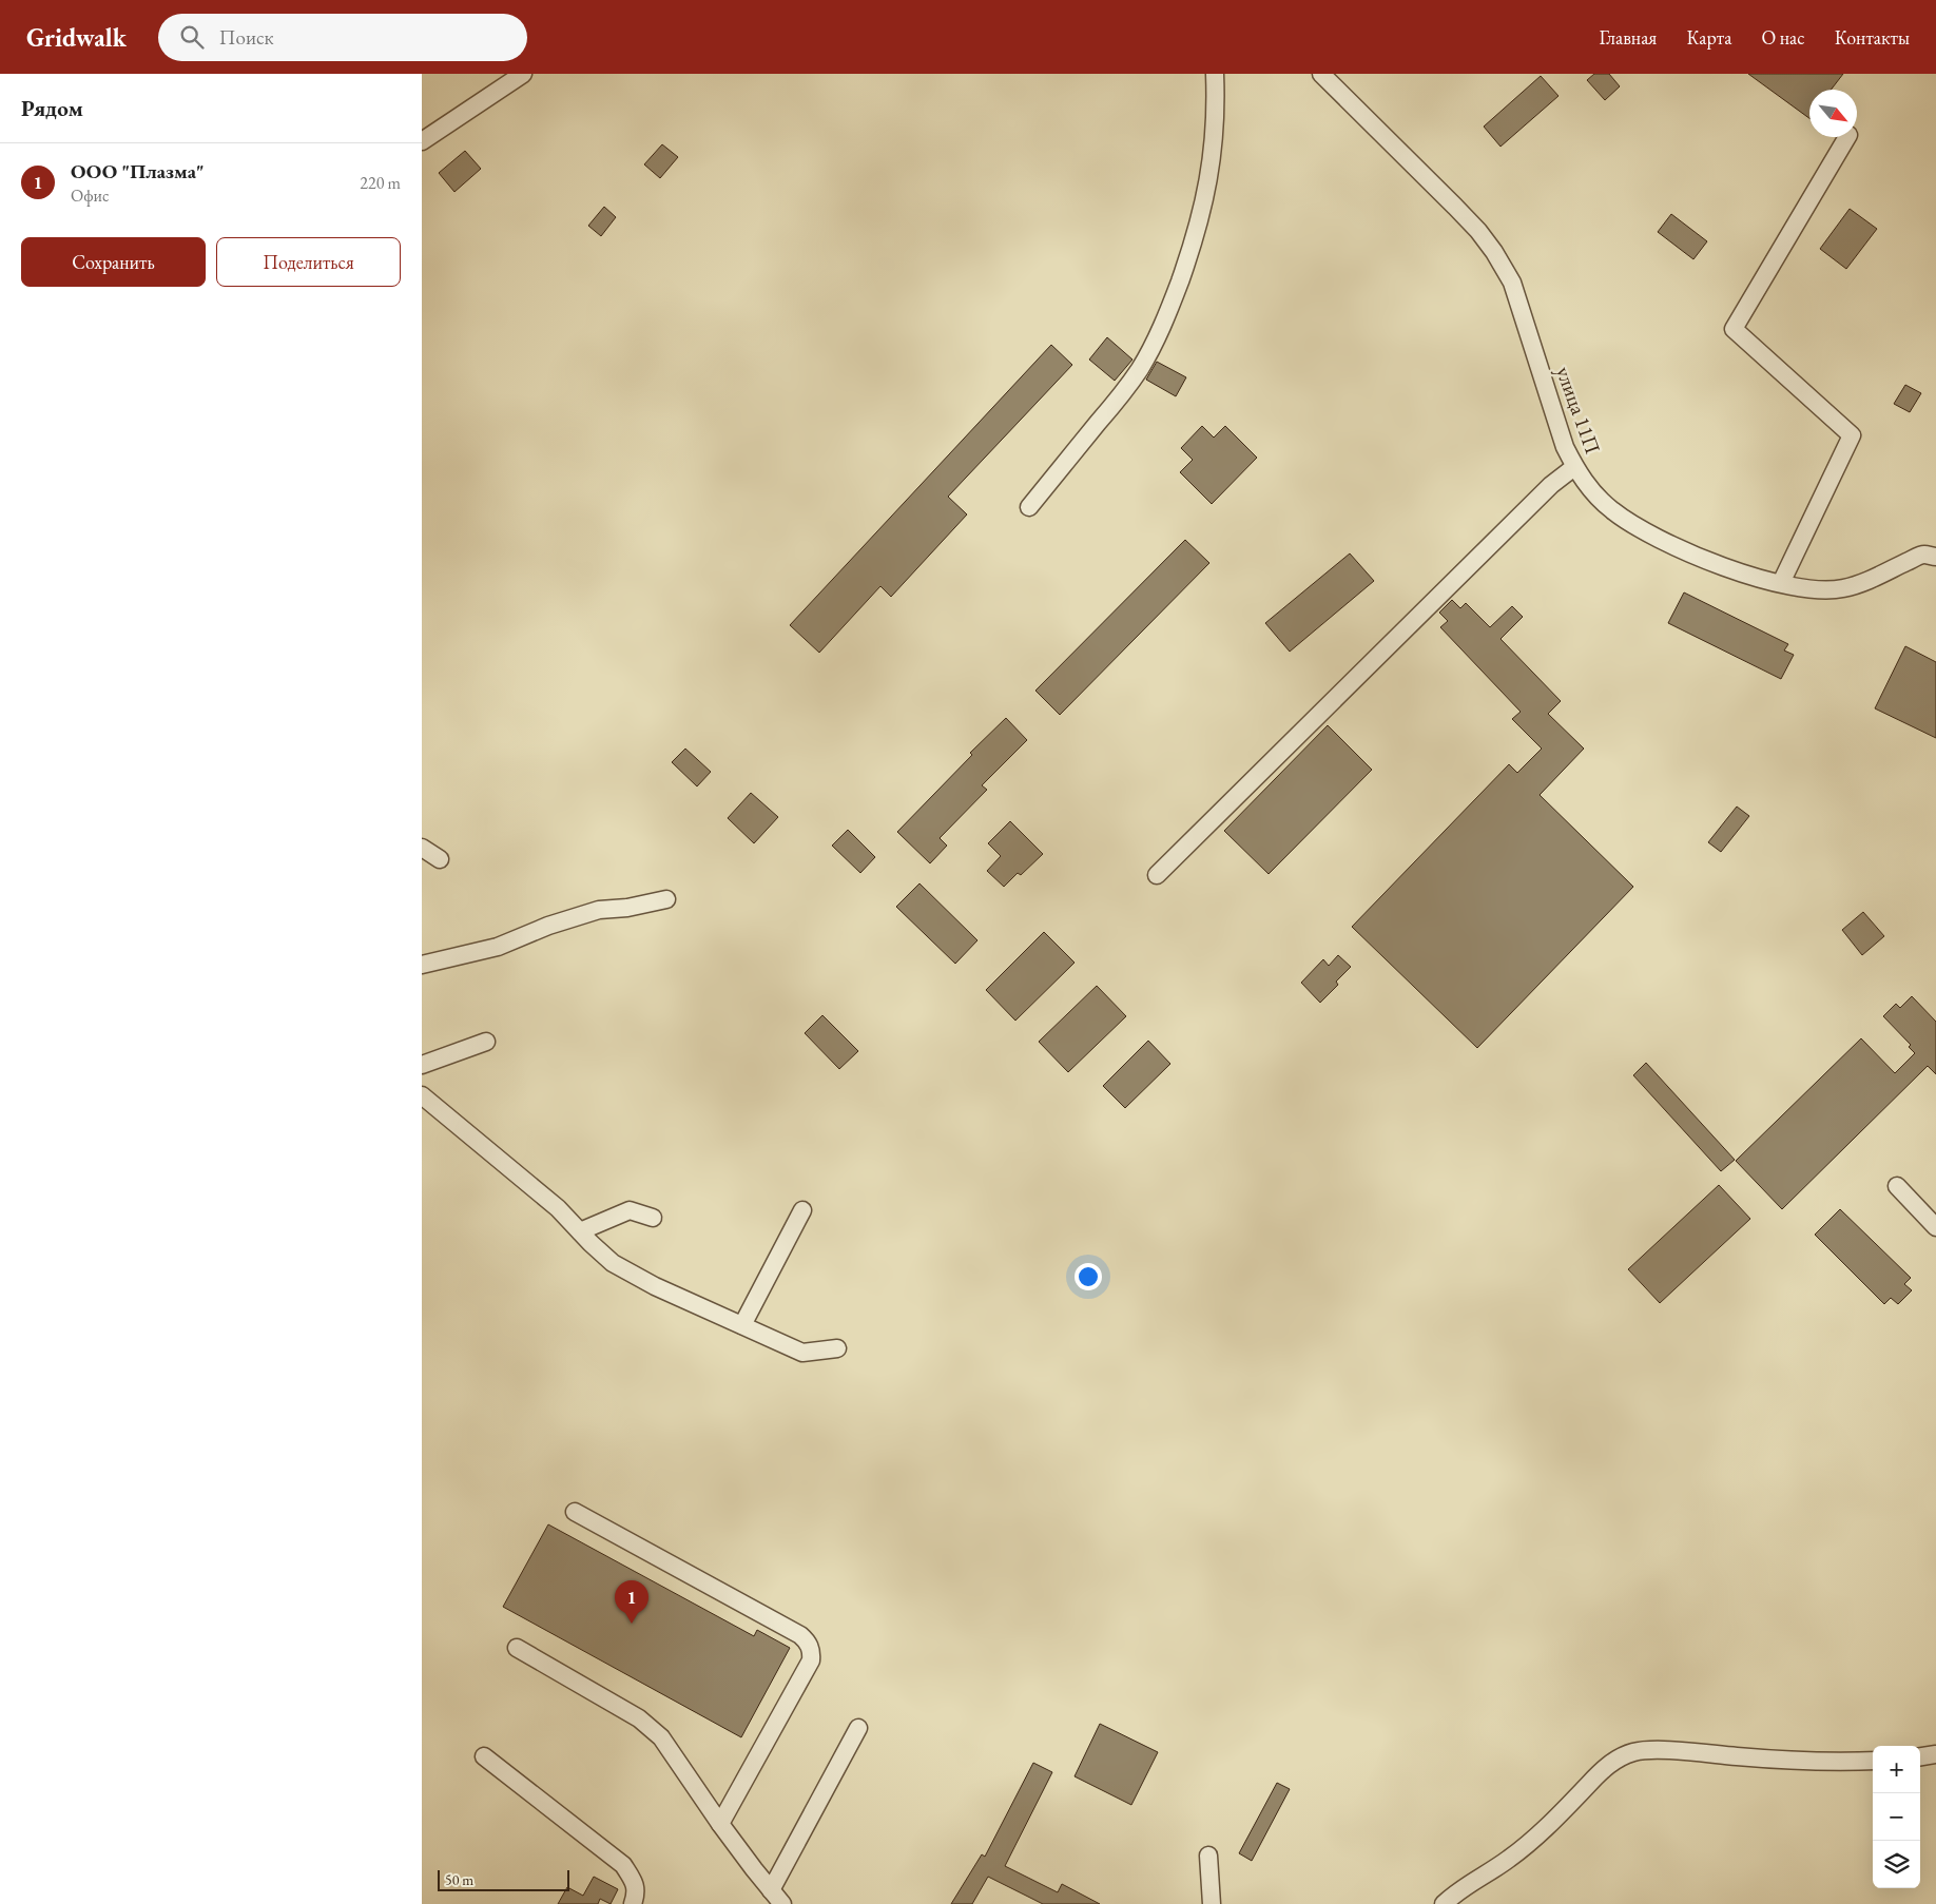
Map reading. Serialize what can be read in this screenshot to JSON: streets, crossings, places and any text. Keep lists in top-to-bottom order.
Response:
{
  "streets": {
    "street": ["улица 11П"]
  },
  "scale_bar": "50 m",
  "north": "bottom right",
  "page": {
    "header": "Gridwalk",
    "search": "Поиск",
    "nav": [
      "Главная",
      "Карта",
      "О нас",
      "Контакты"
    ],
    "heading": "Рядом",
    "list": [
      {
        "mark": "1",
        "name": "ООО \"Плазма\"",
        "note": "Офис",
        "value": "220 m"
      }
    ],
    "buttons": ["Сохранить", "Поделиться"],
    "pins": "1",
    "map_buttons": ["+", "−"],
    "scale": "50 m"
  }
}
